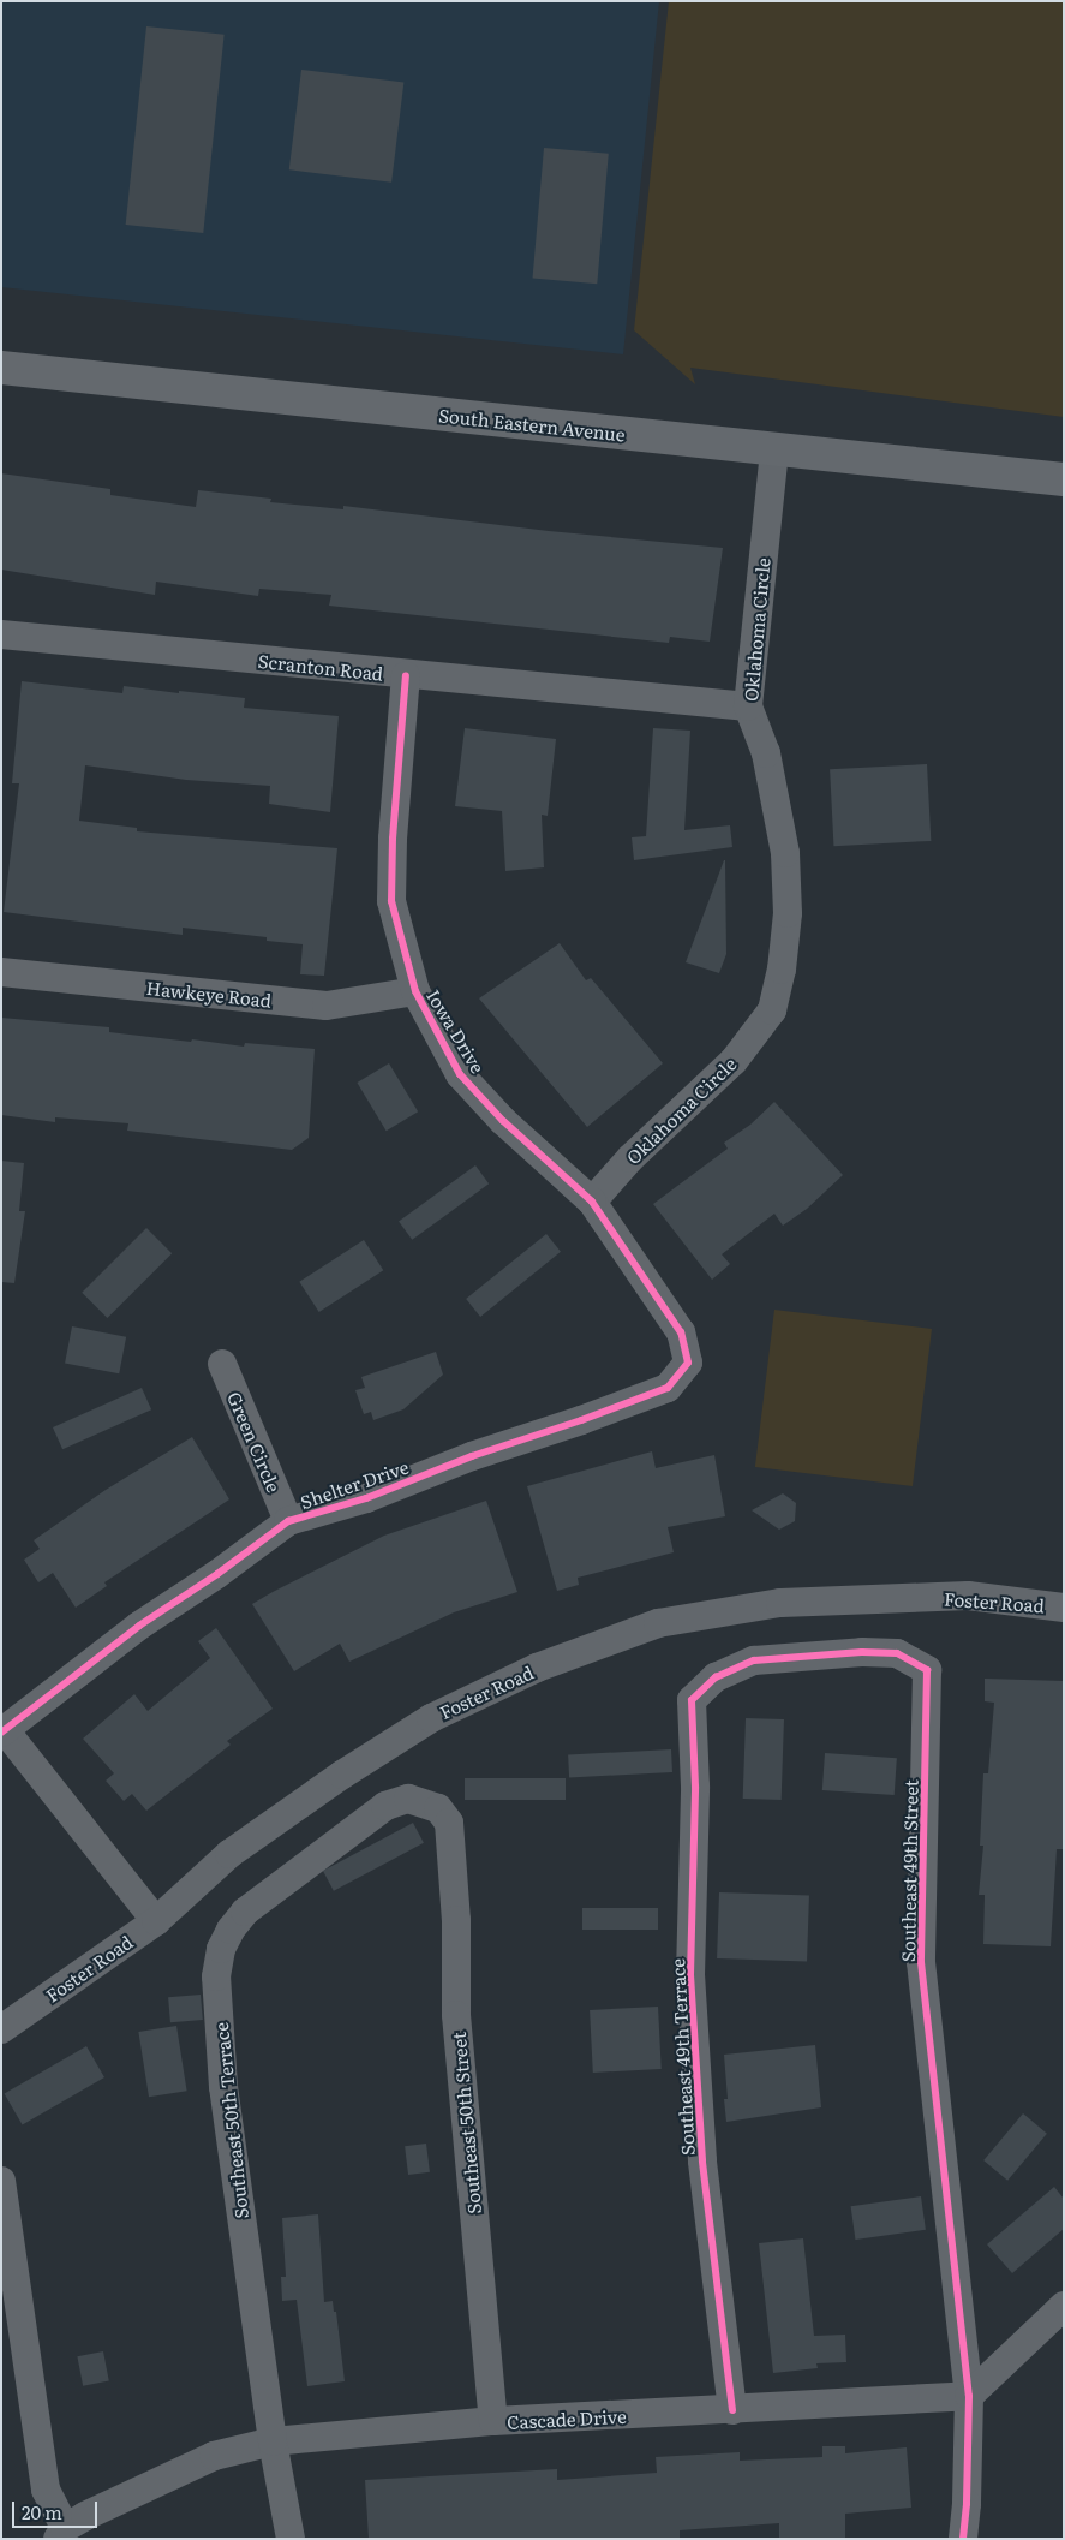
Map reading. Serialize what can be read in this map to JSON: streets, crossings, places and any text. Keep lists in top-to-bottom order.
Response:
{
  "streets": {
    "main road": ["South Eastern Avenue"],
    "street": [
      "Oklahoma Circle",
      "Scranton Road",
      "Hawkeye Road",
      "Iowa Drive",
      "Green Circle",
      "Shelter Drive",
      "Foster Road",
      "Southeast 49th Street",
      "Southeast 49th Terrace",
      "Southeast 50th Terrace",
      "Southeast 50th Street",
      "Cascade Drive"
    ]
  },
  "crossings": [
    ["South Eastern Avenue", "Oklahoma Circle"],
    ["Oklahoma Circle", "Scranton Road"],
    ["Oklahoma Circle", "Iowa Drive"],
    ["Scranton Road", "Iowa Drive"],
    ["Hawkeye Road", "Iowa Drive"],
    ["Iowa Drive", "Shelter Drive"],
    ["Green Circle", "Shelter Drive"],
    ["Southeast 49th Street", "Southeast 49th Terrace"],
    ["Southeast 49th Street", "Cascade Drive"],
    ["Southeast 49th Terrace", "Cascade Drive"],
    ["Southeast 50th Terrace", "Southeast 50th Street"],
    ["Southeast 50th Terrace", "Cascade Drive"],
    ["Southeast 50th Street", "Cascade Drive"]
  ],
  "scale_bar": "20 m"
}
